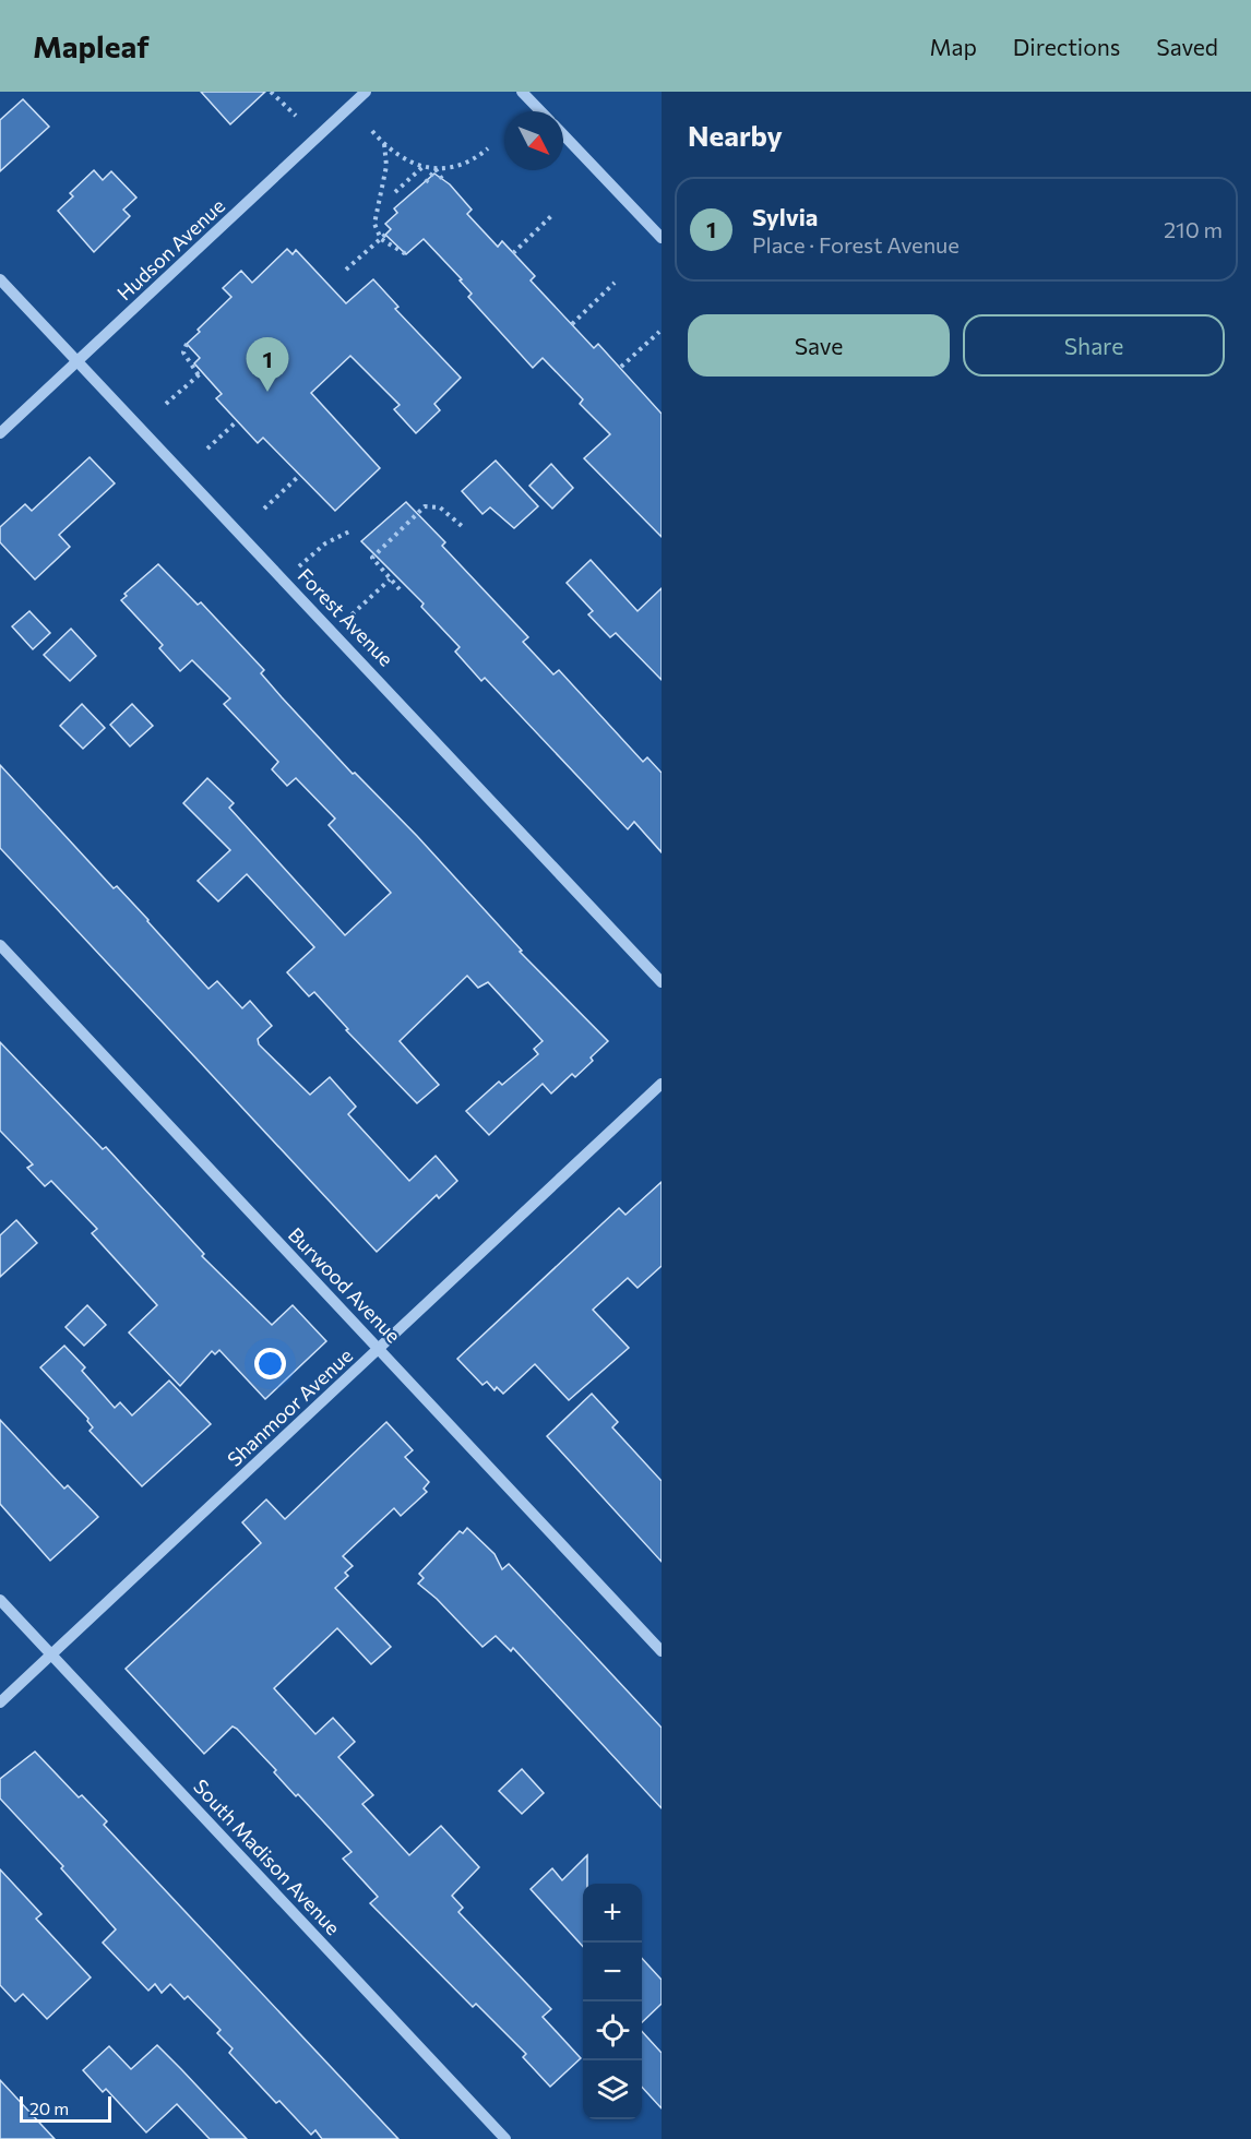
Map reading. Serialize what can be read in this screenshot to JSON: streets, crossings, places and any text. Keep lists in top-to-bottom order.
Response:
{
  "streets": {
    "street": [
      "Hudson Avenue",
      "Forest Avenue",
      "Burwood Avenue",
      "Shanmoor Avenue",
      "South Madison Avenue"
    ]
  },
  "crossings": [
    ["Hudson Avenue", "Forest Avenue"],
    ["Burwood Avenue", "Shanmoor Avenue"],
    ["Shanmoor Avenue", "South Madison Avenue"]
  ],
  "scale_bar": "20 m",
  "north": "bottom right",
  "page": {
    "header": "Mapleaf",
    "nav": ["Map", "Directions", "Saved"],
    "heading": "Nearby",
    "list": [
      {
        "mark": "1",
        "name": "Sylvia",
        "note": "Place · Forest Avenue",
        "value": "210 m"
      }
    ],
    "buttons": ["Save", "Share"],
    "pins": "1",
    "map_buttons": ["+", "−"],
    "scale": "20 m"
  }
}
